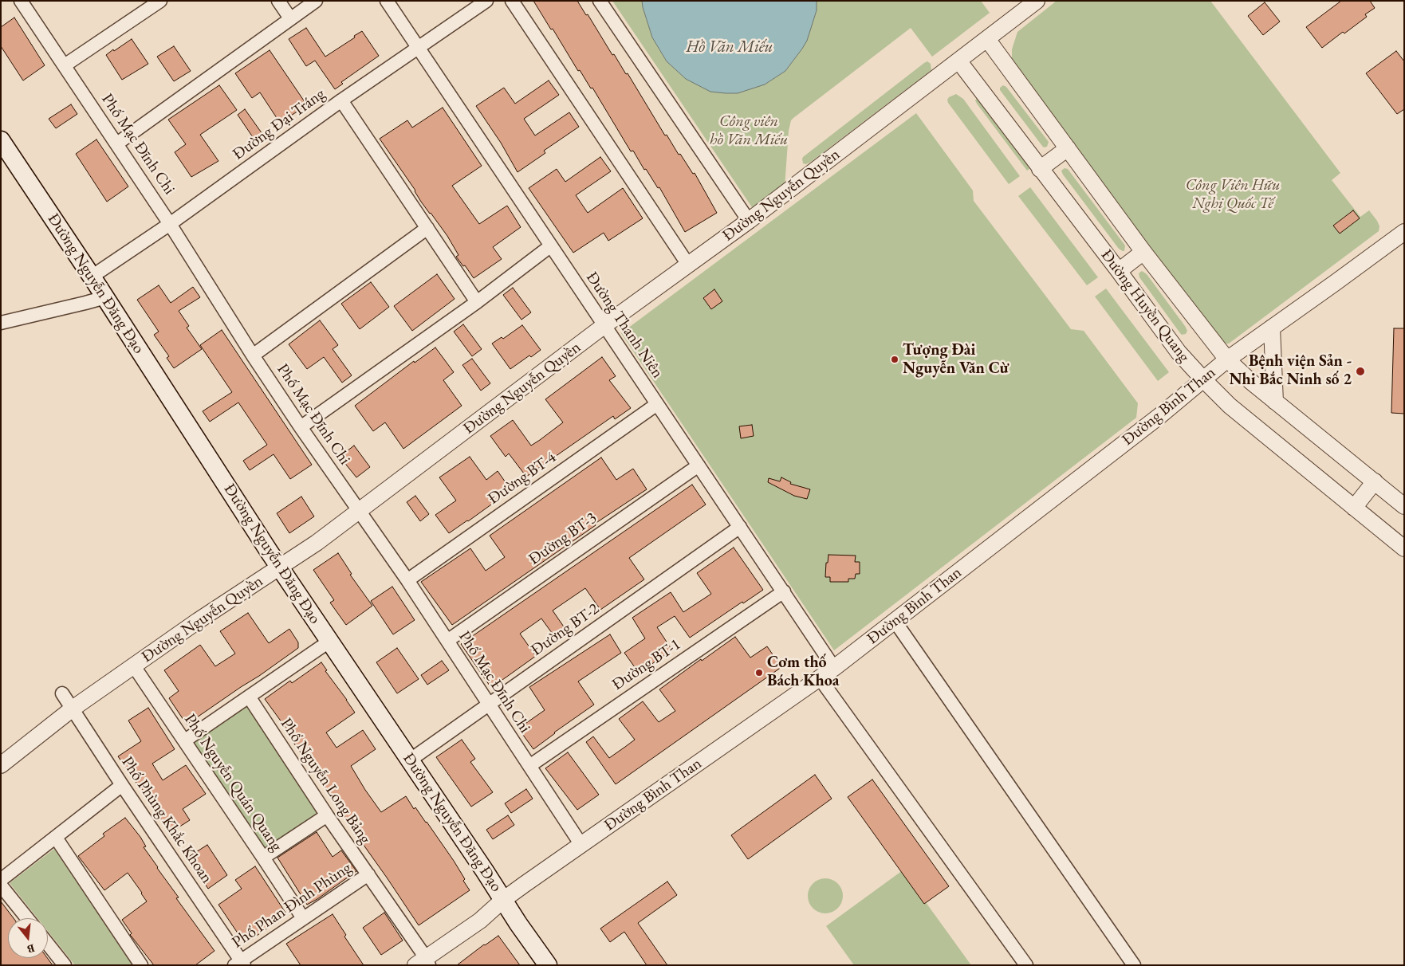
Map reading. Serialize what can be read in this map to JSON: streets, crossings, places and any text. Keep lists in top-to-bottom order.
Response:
{
  "streets": {
    "main road": ["Đường Nguyễn Đăng Đạo"],
    "street": [
      "Đường Đại Tráng",
      "Phố Mạc Đĩnh Chi",
      "Đường Nguyễn Quyền",
      "Đường Huyền Quang",
      "Đường Thanh Niên",
      "Đường Bình Than",
      "Đường BT-4",
      "Đường BT-3",
      "Đường BT-2",
      "Đường BT-1",
      "Phố Nguyễn Long Bảng",
      "Phố Nguyễn Quán Quang",
      "Phố Phùng Khắc Khoan",
      "Phố Phan Đình Phùng"
    ]
  },
  "crossings": [
    ["Đường Đại Tráng", "Phố Mạc Đĩnh Chi"],
    ["Đường Đại Tráng", "Đường Nguyễn Đăng Đạo"],
    ["Đường Đại Tráng", "Đường Thanh Niên"],
    ["Phố Mạc Đĩnh Chi", "Đường Nguyễn Quyền"],
    ["Phố Mạc Đĩnh Chi", "Đường Bình Than"],
    ["Phố Mạc Đĩnh Chi", "Đường BT-4"],
    ["Phố Mạc Đĩnh Chi", "Đường BT-3"],
    ["Phố Mạc Đĩnh Chi", "Đường BT-2"],
    ["Phố Mạc Đĩnh Chi", "Đường BT-1"],
    ["Đường Nguyễn Quyền", "Đường Nguyễn Đăng Đạo"],
    ["Đường Nguyễn Quyền", "Đường Huyền Quang"],
    ["Đường Nguyễn Quyền", "Đường Thanh Niên"],
    ["Đường Nguyễn Quyền", "Phố Nguyễn Quán Quang"],
    ["Đường Nguyễn Quyền", "Phố Phùng Khắc Khoan"],
    ["Đường Nguyễn Đăng Đạo", "Đường Bình Than"],
    ["Đường Nguyễn Đăng Đạo", "Đường BT-2"],
    ["Đường Huyền Quang", "Đường Bình Than"],
    ["Đường Thanh Niên", "Đường Bình Than"],
    ["Đường Thanh Niên", "Đường BT-4"],
    ["Đường Thanh Niên", "Đường BT-3"],
    ["Đường Thanh Niên", "Đường BT-2"],
    ["Đường Thanh Niên", "Đường BT-1"],
    ["Đường Bình Than", "Phố Nguyễn Long Bảng"],
    ["Phố Nguyễn Long Bảng", "Phố Phan Đình Phùng"],
    ["Phố Nguyễn Quán Quang", "Phố Phan Đình Phùng"],
    ["Phố Phùng Khắc Khoan", "Phố Phan Đình Phùng"]
  ],
  "water": ["Hồ Văn Miếu"],
  "parks": ["Công viên hồ Văn Miếu", "Công Viên Hữu Nghị Quốc Tế"],
  "places": ["Tượng Đài Nguyễn Văn Cừ", "Bệnh viện Sản - Nhi Bắc Ninh số 2", "Cơm thố Bách Khoa"],
  "north": "bottom"
}
